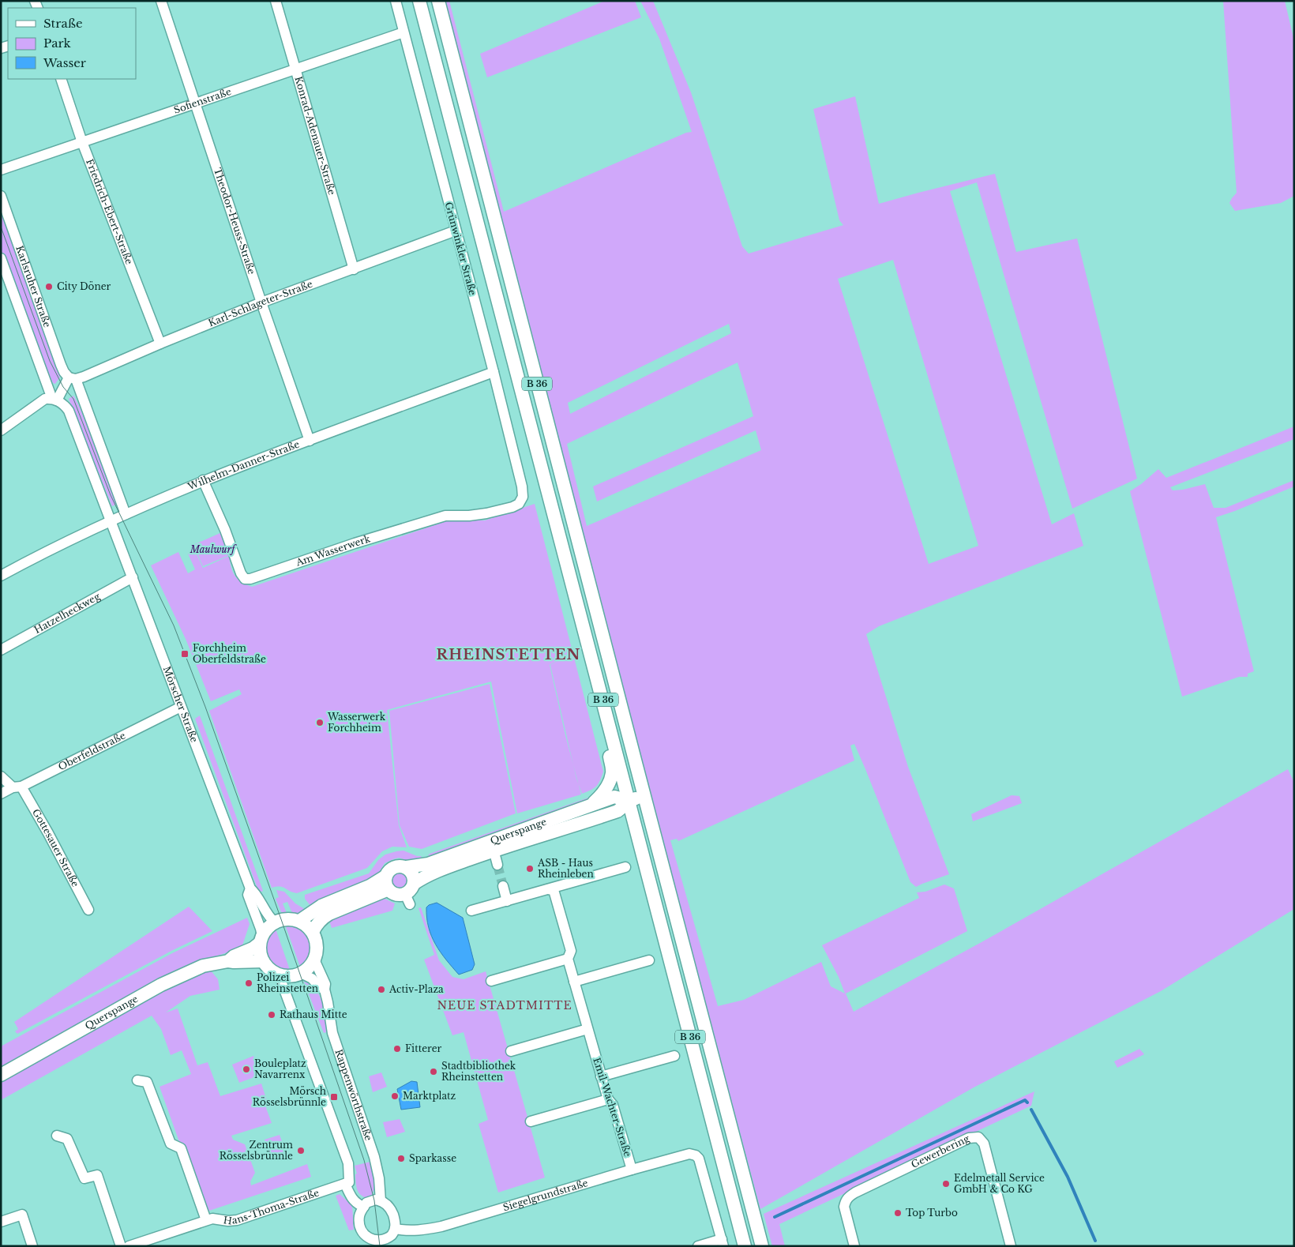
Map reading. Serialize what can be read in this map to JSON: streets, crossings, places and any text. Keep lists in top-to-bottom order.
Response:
{
  "streets": {
    "main road": ["B 36", "Querspange"],
    "street": [
      "Sofienstraße",
      "Konrad-Adenauer-Straße",
      "Friedrich-Ebert-Straße",
      "Theodor-Heuss-Straße",
      "Grünwinkler Straße",
      "Karlsruher Straße",
      "Karl-Schlageter-Straße",
      "Wilhelm-Danner-Straße",
      "Am Wasserwerk",
      "Hatzelheckweg",
      "Mörscher Straße",
      "Oberfeldstraße",
      "Gottesauer Straße",
      "Rappenwörthstraße",
      "Emil-Wachter-Straße",
      "Gewerbering",
      "Siegelgrundstraße",
      "Hans-Thoma-Straße"
    ]
  },
  "crossings": [
    ["Sofienstraße", "Konrad-Adenauer-Straße"],
    ["Sofienstraße", "Friedrich-Ebert-Straße"],
    ["Sofienstraße", "Theodor-Heuss-Straße"],
    ["Sofienstraße", "Grünwinkler Straße"],
    ["Konrad-Adenauer-Straße", "Karl-Schlageter-Straße"],
    ["Friedrich-Ebert-Straße", "Karl-Schlageter-Straße"],
    ["Theodor-Heuss-Straße", "Karl-Schlageter-Straße"],
    ["Theodor-Heuss-Straße", "Wilhelm-Danner-Straße"],
    ["Grünwinkler Straße", "Karl-Schlageter-Straße"],
    ["Grünwinkler Straße", "Wilhelm-Danner-Straße"],
    ["Grünwinkler Straße", "Am Wasserwerk"],
    ["Karlsruher Straße", "Karl-Schlageter-Straße"],
    ["Karlsruher Straße", "Wilhelm-Danner-Straße"],
    ["Karlsruher Straße", "Mörscher Straße"],
    ["B 36", "Querspange"],
    ["Wilhelm-Danner-Straße", "Am Wasserwerk"],
    ["Wilhelm-Danner-Straße", "Mörscher Straße"],
    ["Hatzelheckweg", "Mörscher Straße"],
    ["Mörscher Straße", "Oberfeldstraße"],
    ["Mörscher Straße", "Rappenwörthstraße"],
    ["Oberfeldstraße", "Gottesauer Straße"],
    ["Rappenwörthstraße", "Siegelgrundstraße"],
    ["Emil-Wachter-Straße", "Siegelgrundstraße"]
  ],
  "districts": ["RHEINSTETTEN", "NEUE STADTMITTE"],
  "parks": ["Maulwurf"],
  "places": {
    "other": [
      "City Döner",
      "Wasserwerk Forchheim",
      "ASB - Haus Rheinleben",
      "Polizei Rheinstetten",
      "Activ-Plaza",
      "Rathaus Mitte",
      "Fitterer",
      "Bouleplatz Navarrenx",
      "Stadtbibliothek Rheinstetten",
      "Marktplatz",
      "Zentrum Rösselsbrünnle",
      "Sparkasse",
      "Edelmetall Service GmbH & Co KG",
      "Top Turbo"
    ],
    "transit": ["Forchheim Oberfeldstraße", "Mörsch Rösselsbrünnle"]
  },
  "legend": ["Straße", "Park", "Wasser"]
}
